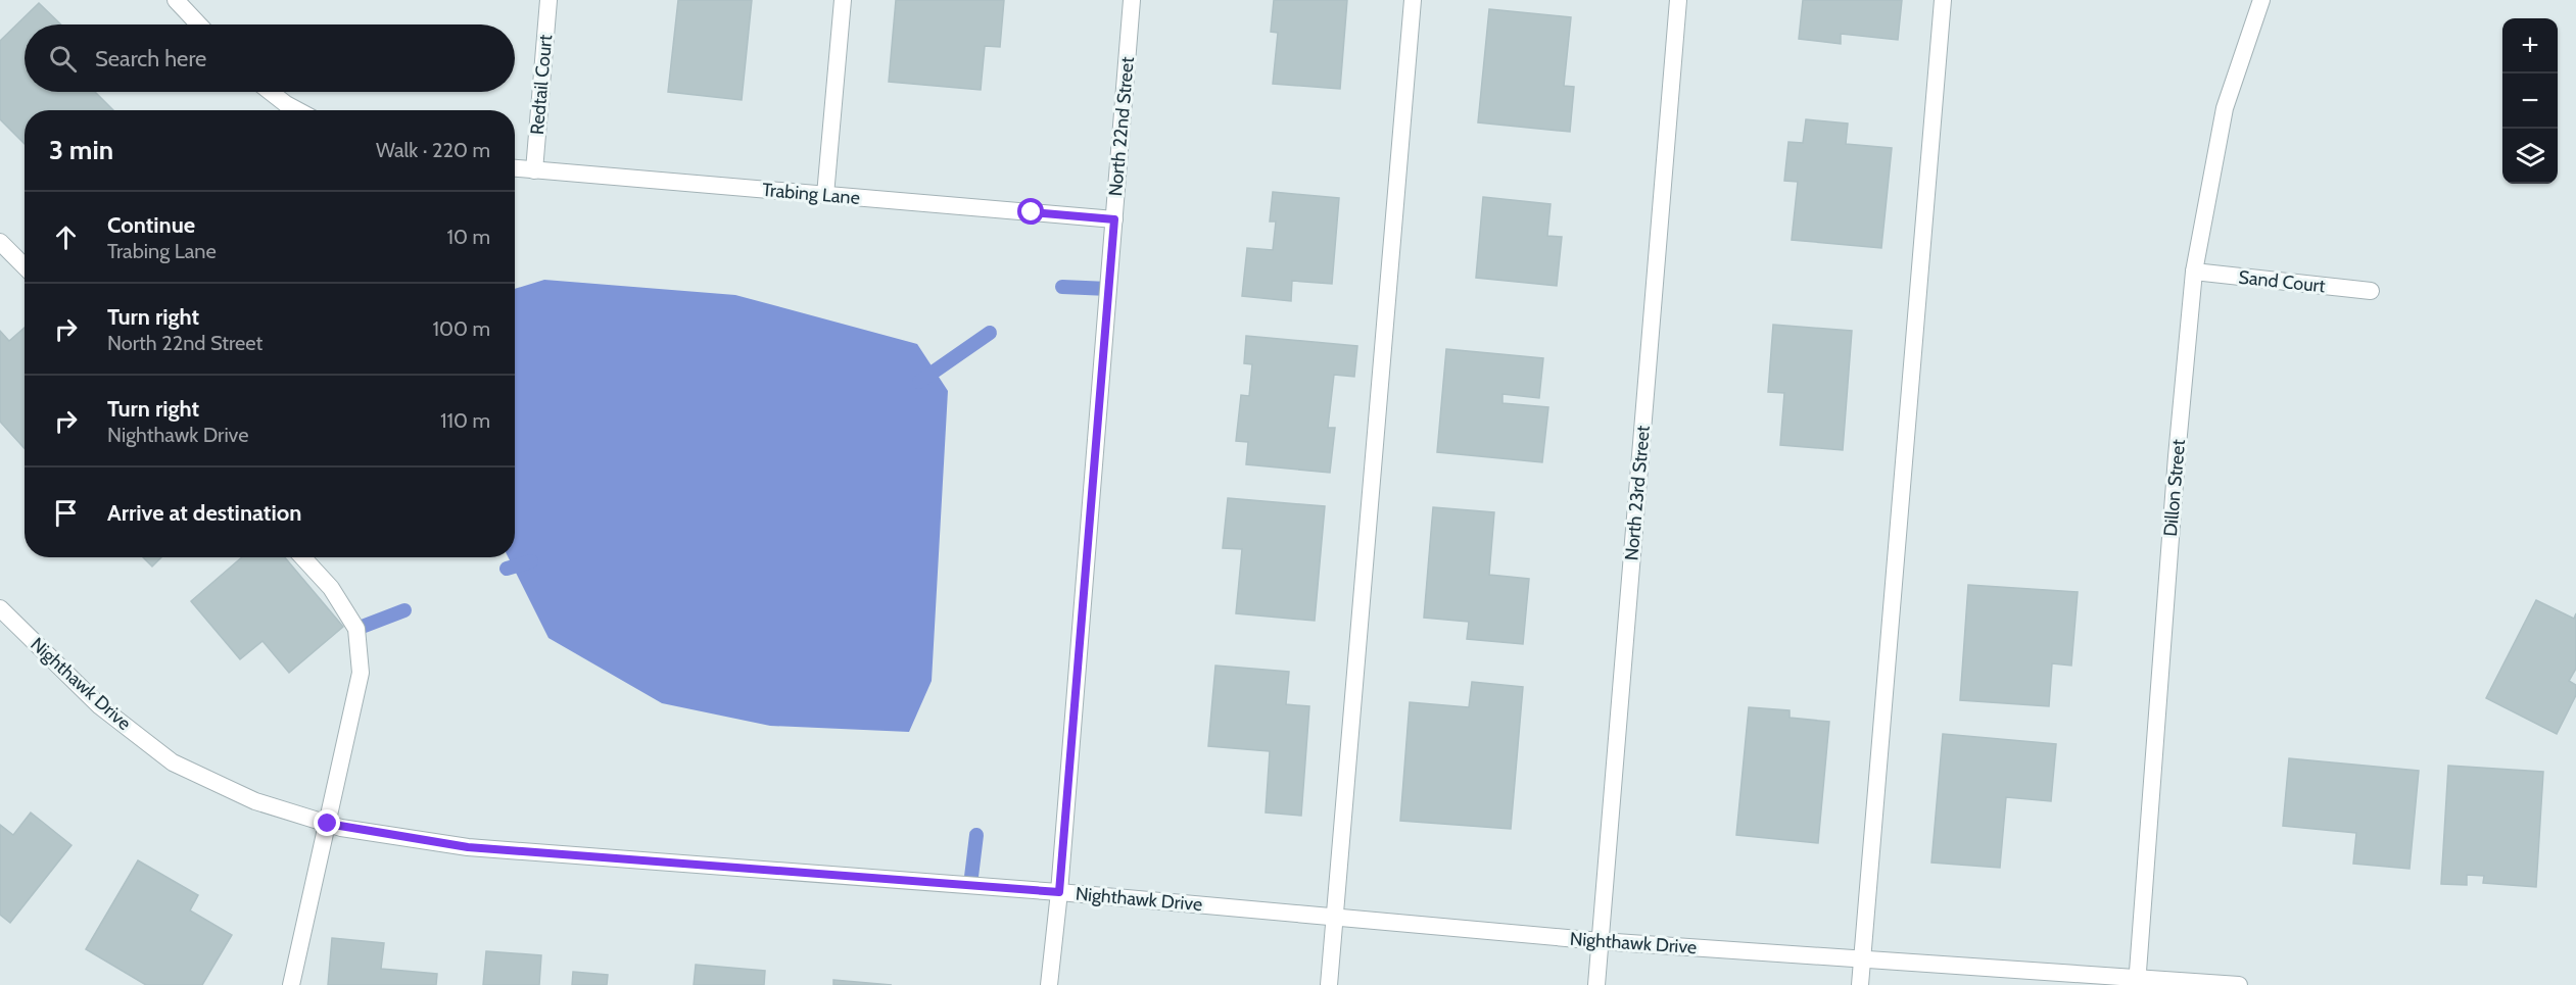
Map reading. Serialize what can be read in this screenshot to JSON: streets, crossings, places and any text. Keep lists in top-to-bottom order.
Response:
{
  "streets": {
    "street": [
      "Redtail Court",
      "North 22nd Street",
      "Trabing Lane",
      "Sand Court",
      "Dillon Street",
      "North 23rd Street",
      "Nighthawk Drive"
    ]
  },
  "crossings": [
    ["Redtail Court", "Trabing Lane"],
    ["North 22nd Street", "Trabing Lane"],
    ["North 22nd Street", "Nighthawk Drive"],
    ["Sand Court", "Dillon Street"],
    ["Dillon Street", "Nighthawk Drive"],
    ["North 23rd Street", "Nighthawk Drive"]
  ],
  "page": {
    "map_buttons": ["+", "−"],
    "search": "Search here",
    "heading": ["3 min", "Walk · 220 m"],
    "list": [
      ["Continue", "Trabing Lane", "10 m"],
      ["Turn right", "North 22nd Street", "100 m"],
      ["Turn right", "Nighthawk Drive", "110 m"],
      "Arrive at destination"
    ]
  }
}
